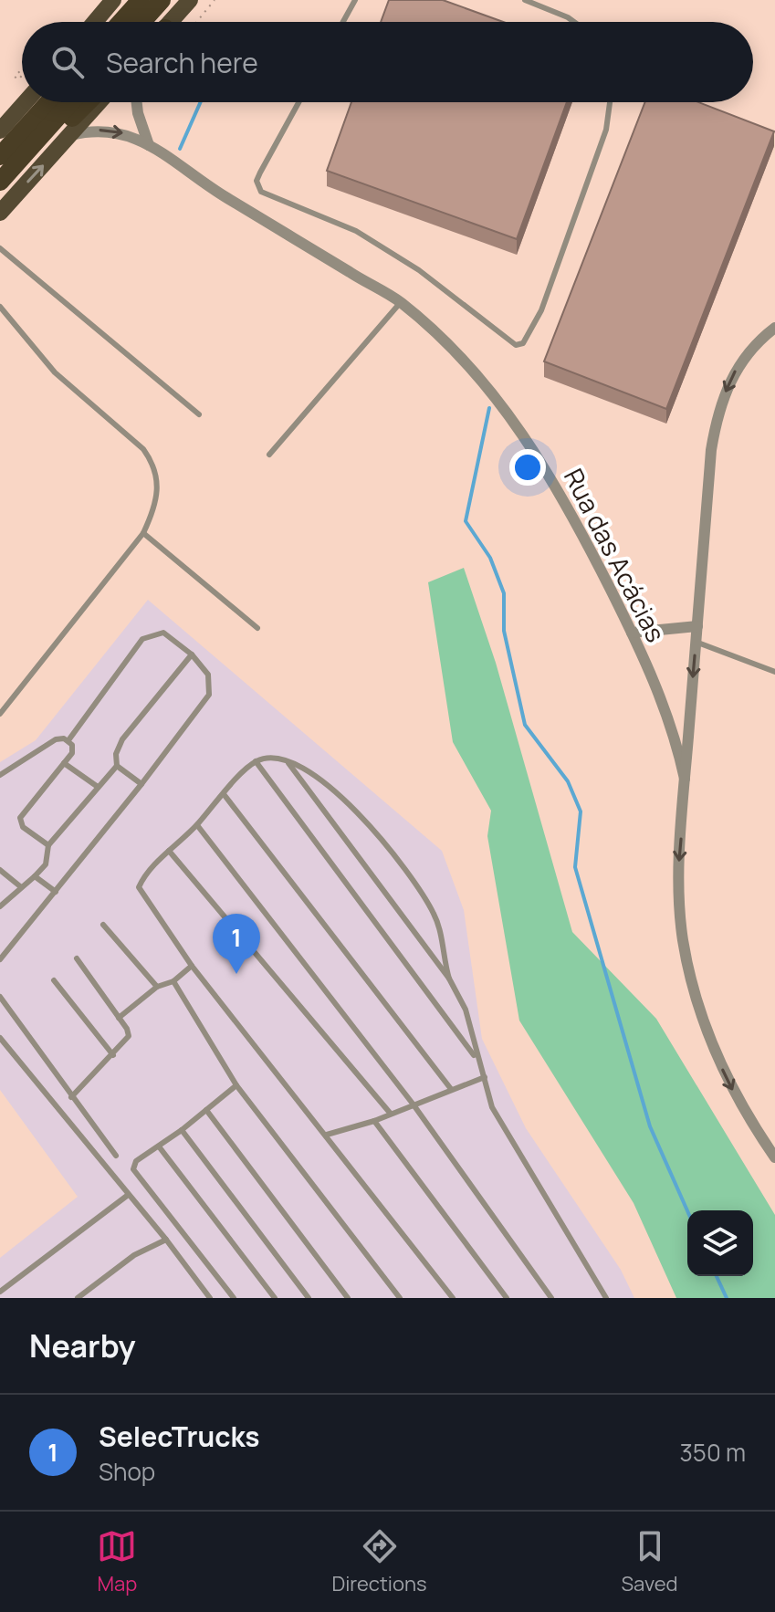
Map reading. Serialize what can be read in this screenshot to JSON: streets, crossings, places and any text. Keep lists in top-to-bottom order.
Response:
{
  "streets": {
    "street": ["Rua das Acácias"]
  },
  "page": {
    "search": "Search here",
    "pins": "1",
    "heading": "Nearby",
    "list": [
      {
        "mark": "1",
        "name": "SelecTrucks",
        "note": "Shop",
        "value": "350 m"
      }
    ],
    "nav": ["Map", "Directions", "Saved"]
  }
}
